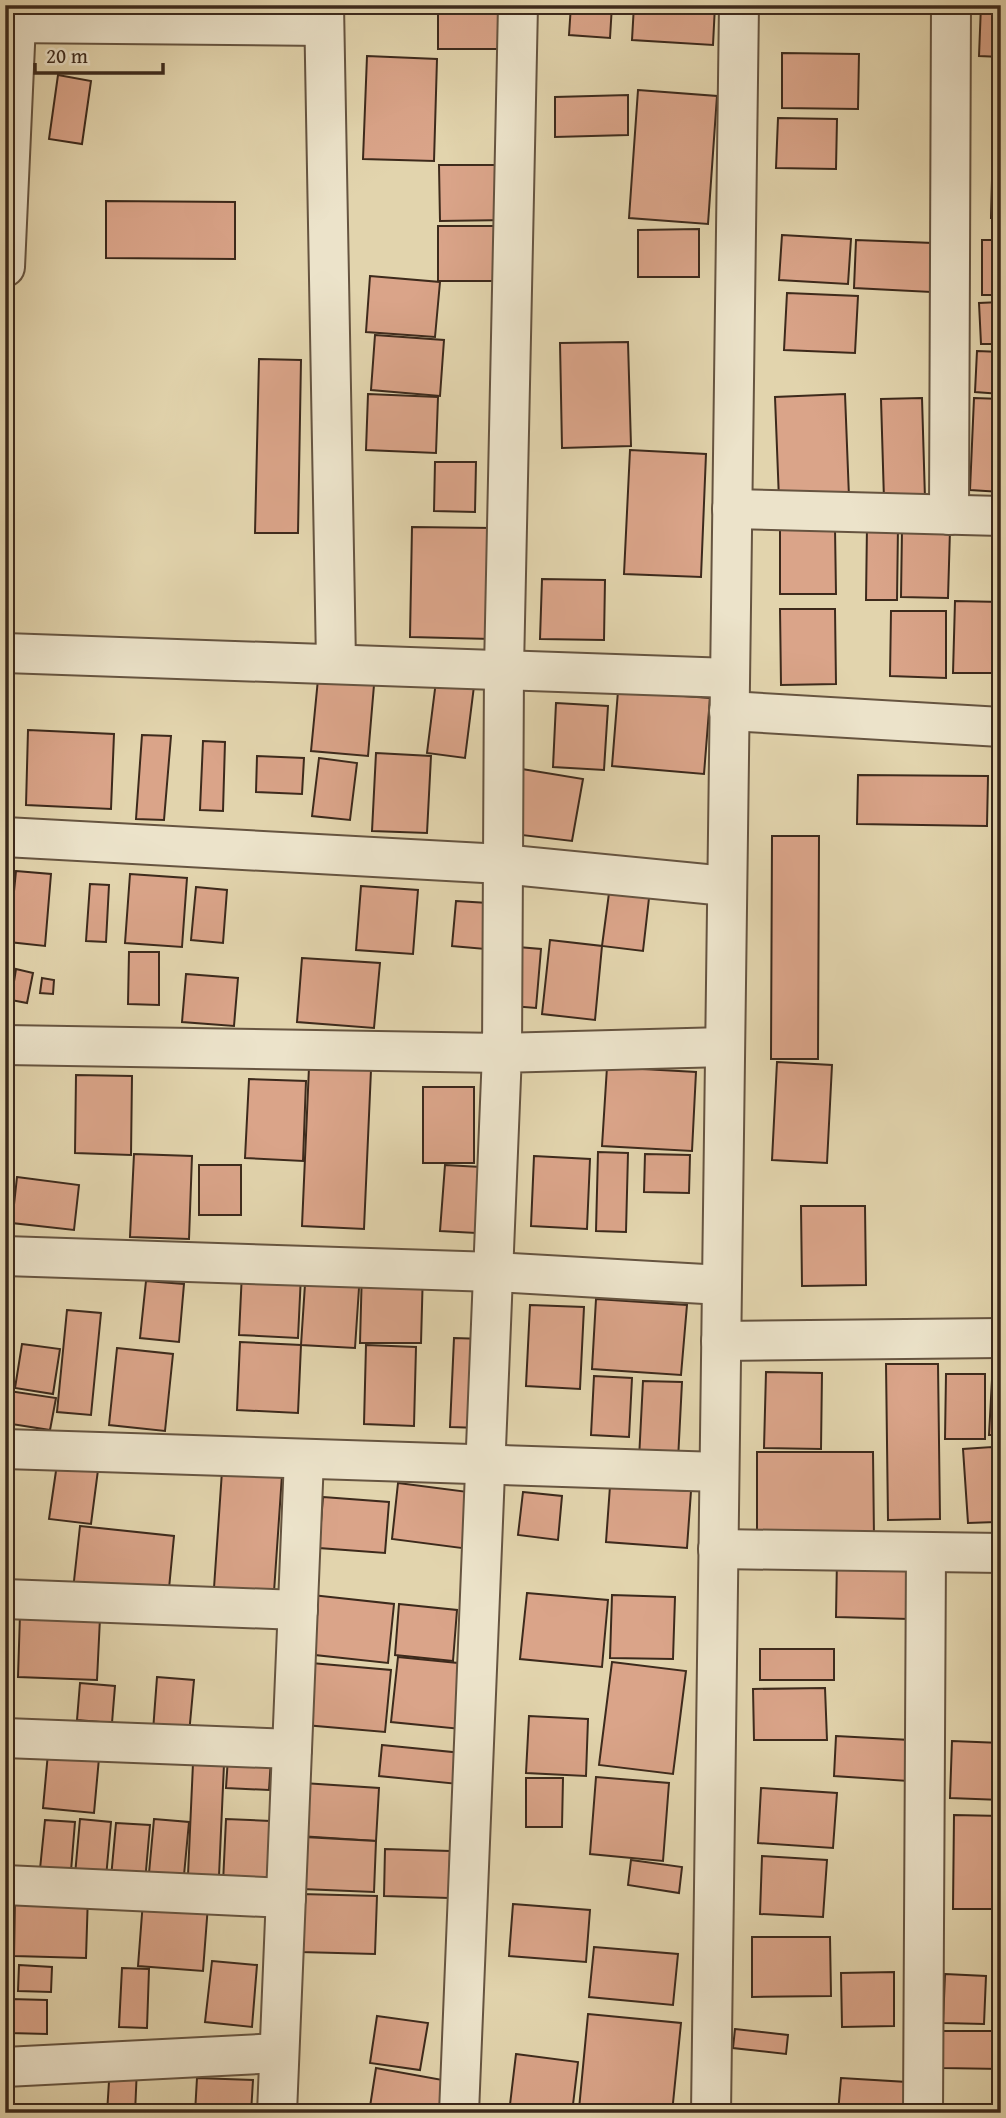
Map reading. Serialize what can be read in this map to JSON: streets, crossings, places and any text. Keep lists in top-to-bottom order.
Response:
{
  "scale_bar": "20 m"
}
